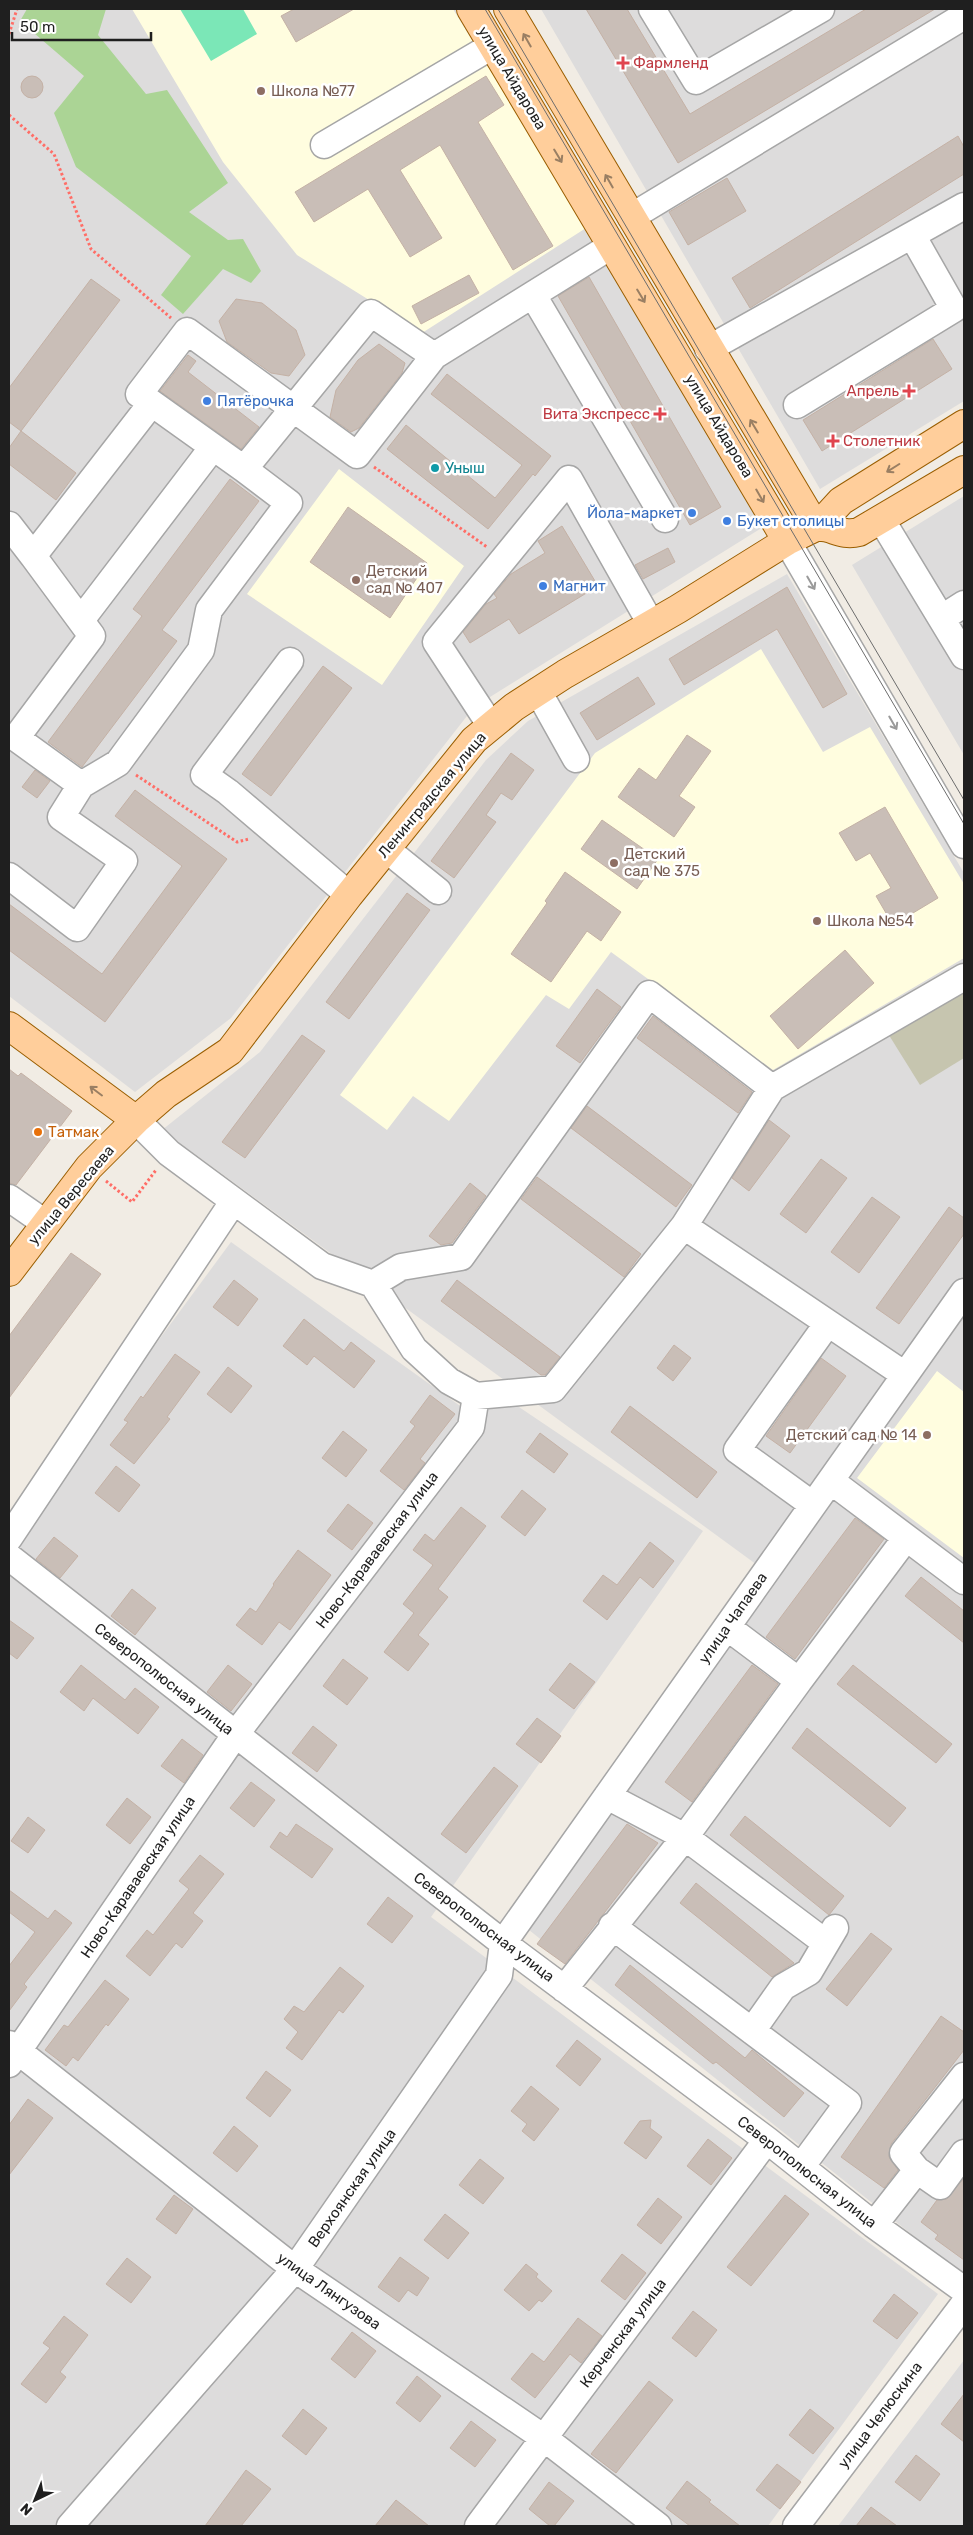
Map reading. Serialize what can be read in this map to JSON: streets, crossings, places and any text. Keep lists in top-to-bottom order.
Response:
{
  "streets": {
    "main road": ["улица Айдарова", "Ленинградская улица", "улица Вересаева"],
    "street": [
      "Ново-Караваевская улица",
      "улица Чапаева",
      "Северополюсная улица",
      "Верхоянская улица",
      "улица Лянгузова",
      "Керченская улица",
      "улица Челюскина"
    ]
  },
  "crossings": [
    ["улица Айдарова", "Ленинградская улица"],
    ["Ленинградская улица", "улица Вересаева"],
    ["Ново-Караваевская улица", "Северополюсная улица"],
    ["Ново-Караваевская улица", "улица Лянгузова"],
    ["улица Чапаева", "Северополюсная улица"],
    ["улица Чапаева", "Верхоянская улица"],
    ["Северополюсная улица", "Верхоянская улица"],
    ["Северополюсная улица", "Керченская улица"],
    ["Верхоянская улица", "улица Лянгузова"],
    ["улица Лянгузова", "Керченская улица"]
  ],
  "places": {
    "health": [
      "Фармленд",
      "Апрель",
      "Вита Экспресс",
      "Столетник"
    ],
    "other": [
      "Школа №77",
      "Пятёрочка",
      "Уныш",
      "Йола-маркет",
      "Букет столицы",
      "Детский сад № 407",
      "Магнит",
      "Детский сад № 375",
      "Школа №54",
      "Татмак",
      "Детский сад № 14"
    ]
  },
  "scale_bar": "50 m",
  "north": "bottom left"
}
